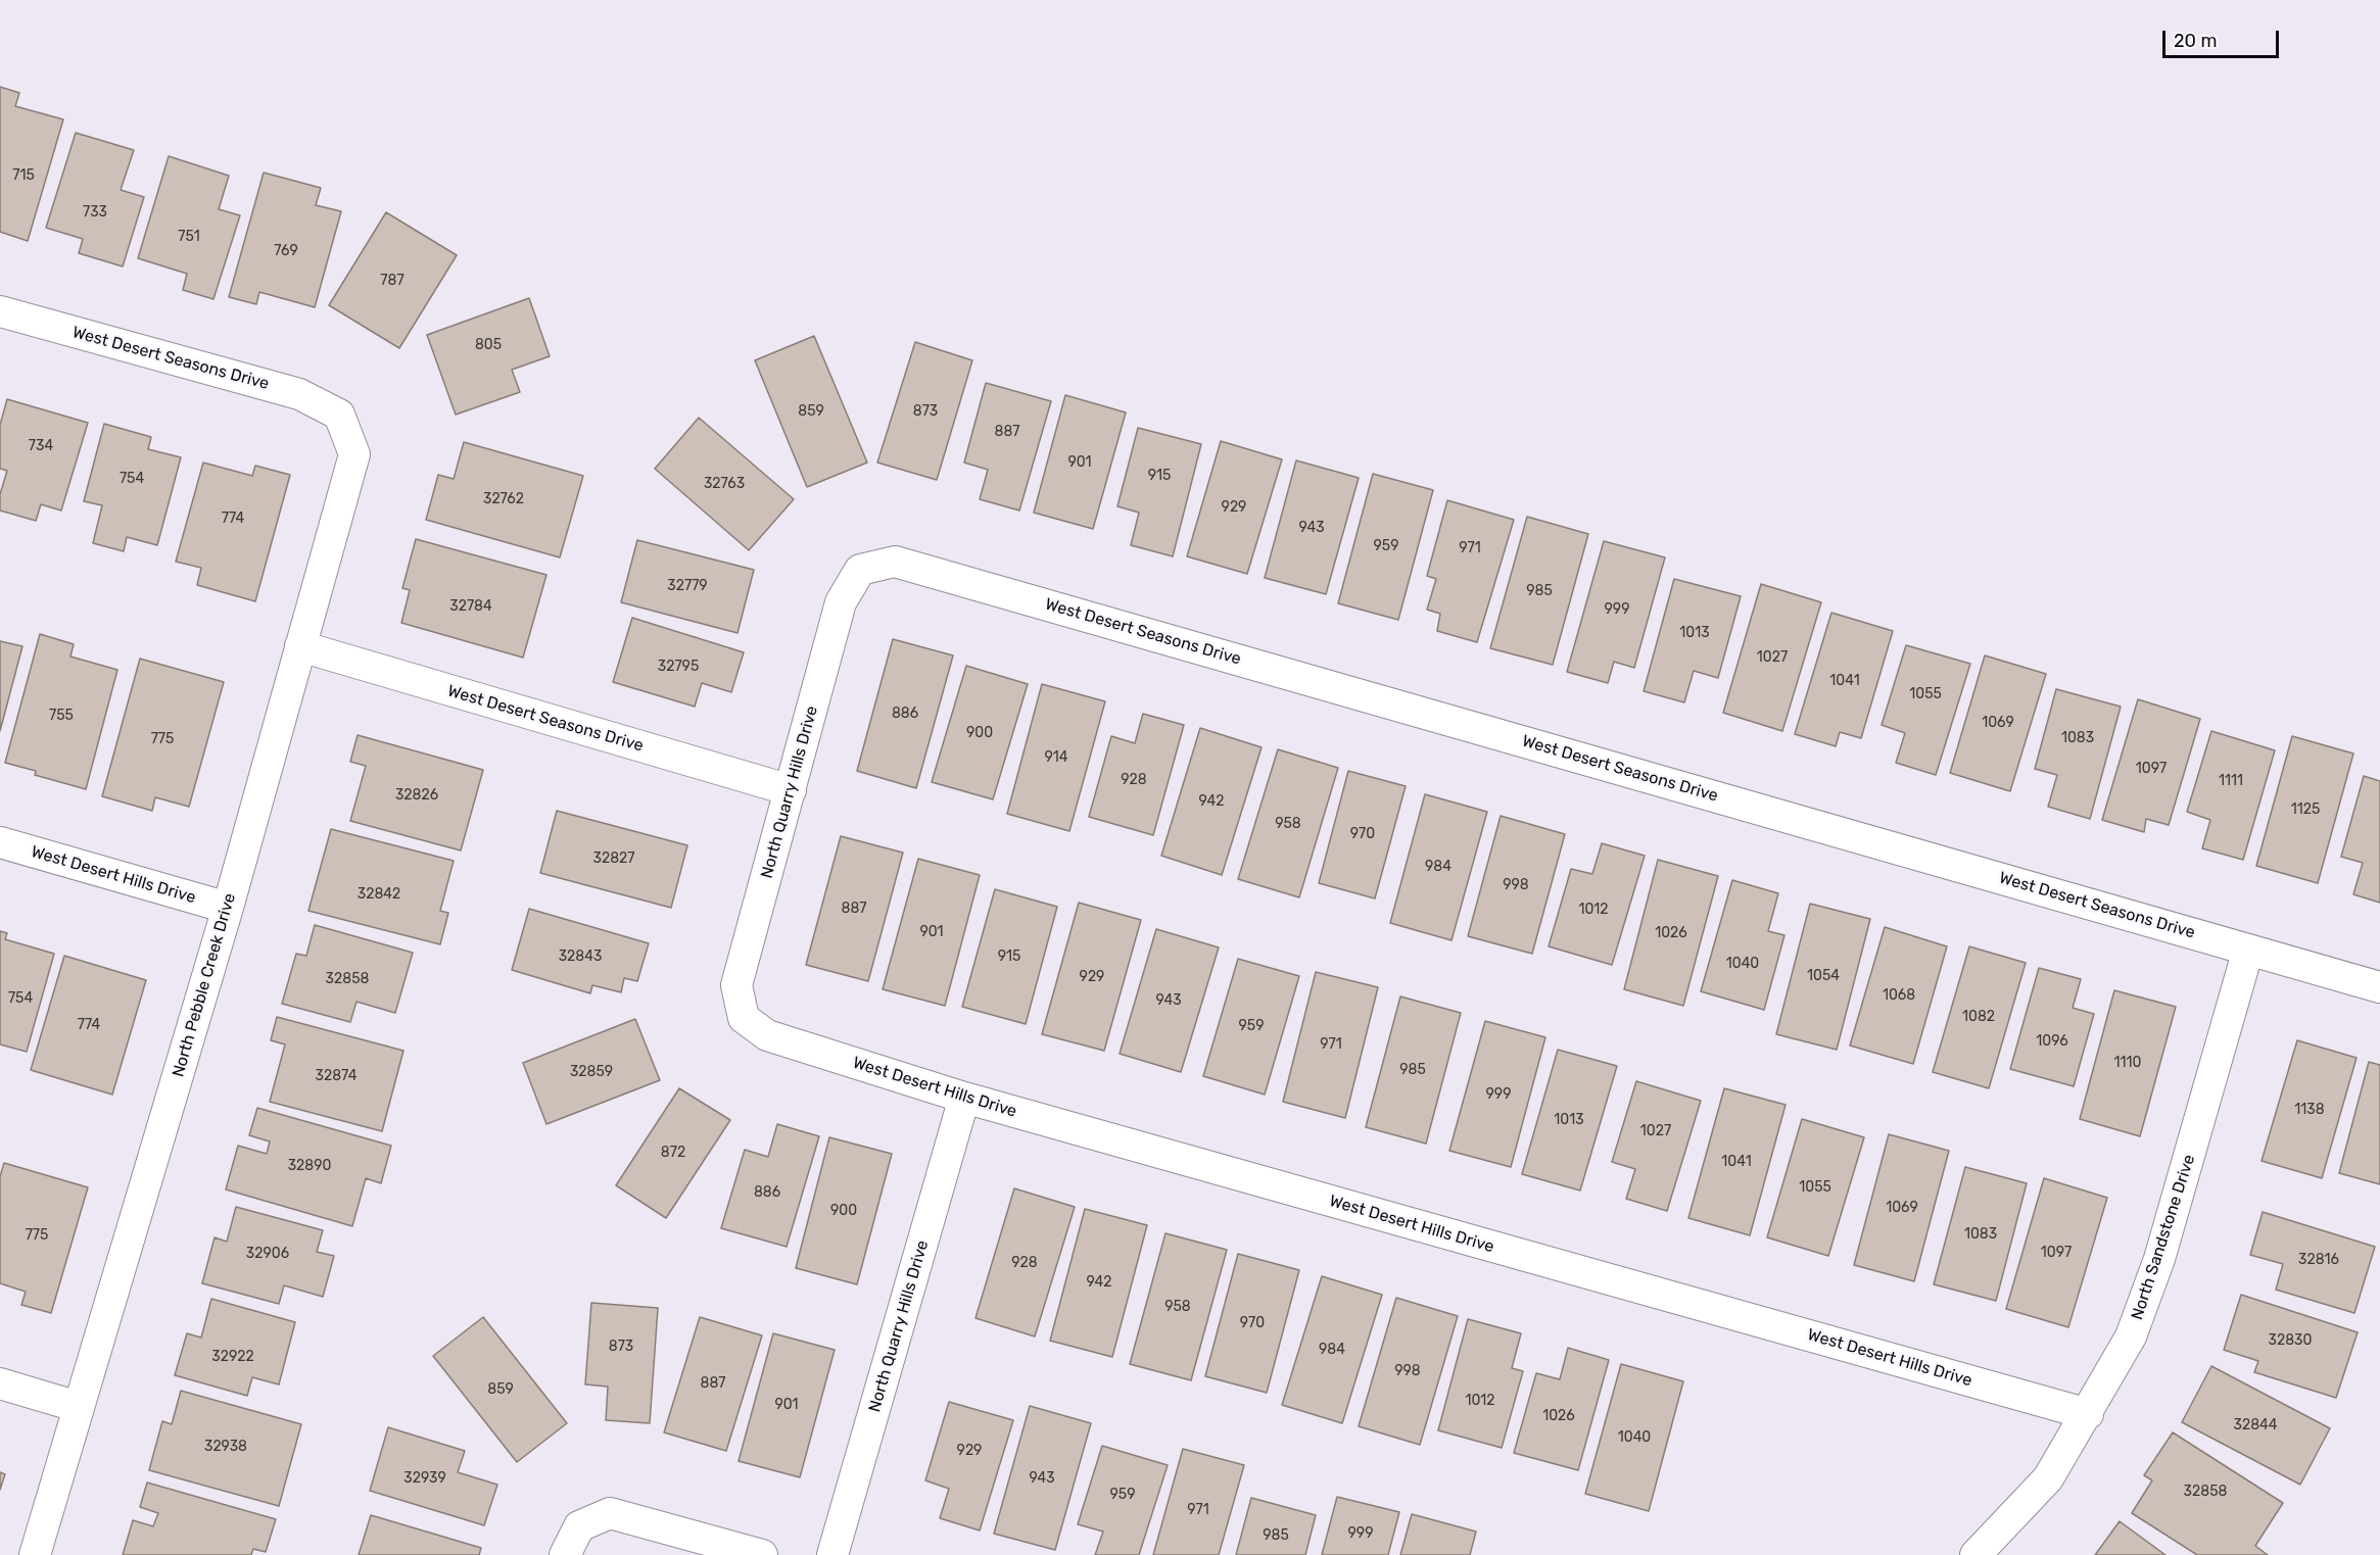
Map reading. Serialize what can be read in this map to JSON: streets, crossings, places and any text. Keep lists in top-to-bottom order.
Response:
{
  "streets": {
    "street": [
      "West Desert Seasons Drive",
      "North Quarry Hills Drive",
      "West Desert Hills Drive",
      "North Pebble Creek Drive",
      "North Sandstone Drive"
    ]
  },
  "crossings": [
    ["West Desert Seasons Drive", "North Quarry Hills Drive"],
    ["West Desert Seasons Drive", "North Pebble Creek Drive"],
    ["West Desert Seasons Drive", "North Sandstone Drive"],
    ["North Quarry Hills Drive", "West Desert Hills Drive"],
    ["West Desert Hills Drive", "North Pebble Creek Drive"],
    ["West Desert Hills Drive", "North Sandstone Drive"]
  ],
  "house_numbers": [
    "715",
    "733",
    "751",
    "769",
    "787",
    "805",
    "859",
    "873",
    "887",
    "734",
    "901",
    "915",
    "754",
    "32763",
    "32762",
    "929",
    "774",
    "943",
    "959",
    "971",
    "32779",
    "985",
    "32784",
    "999",
    "1013",
    "1027",
    "32795",
    "1041",
    "1055",
    "886",
    "755",
    "1069",
    "900",
    "1083",
    "775",
    "914",
    "1097",
    "928",
    "1111",
    "32826",
    "942",
    "1125",
    "958",
    "970",
    "32827",
    "984",
    "998",
    "32842",
    "887",
    "1012",
    "901",
    "1026",
    "32843",
    "915",
    "1040",
    "1054",
    "929",
    "32858",
    "1068",
    "754",
    "943",
    "1082",
    "774",
    "959",
    "1096",
    "971",
    "1110",
    "985",
    "32859",
    "32874",
    "999",
    "1138",
    "1013",
    "1027",
    "872",
    "1041",
    "32890",
    "1055",
    "886",
    "1069",
    "900",
    "1083",
    "775",
    "1097",
    "32906",
    "32816",
    "928",
    "942",
    "958",
    "970",
    "32830",
    "873",
    "984",
    "32922",
    "998",
    "887",
    "859",
    "1012",
    "901",
    "1026",
    "32844",
    "1040",
    "32938",
    "929",
    "32939",
    "943",
    "32858",
    "959",
    "971",
    "999",
    "985"
  ],
  "scale_bar": "20 m"
}
